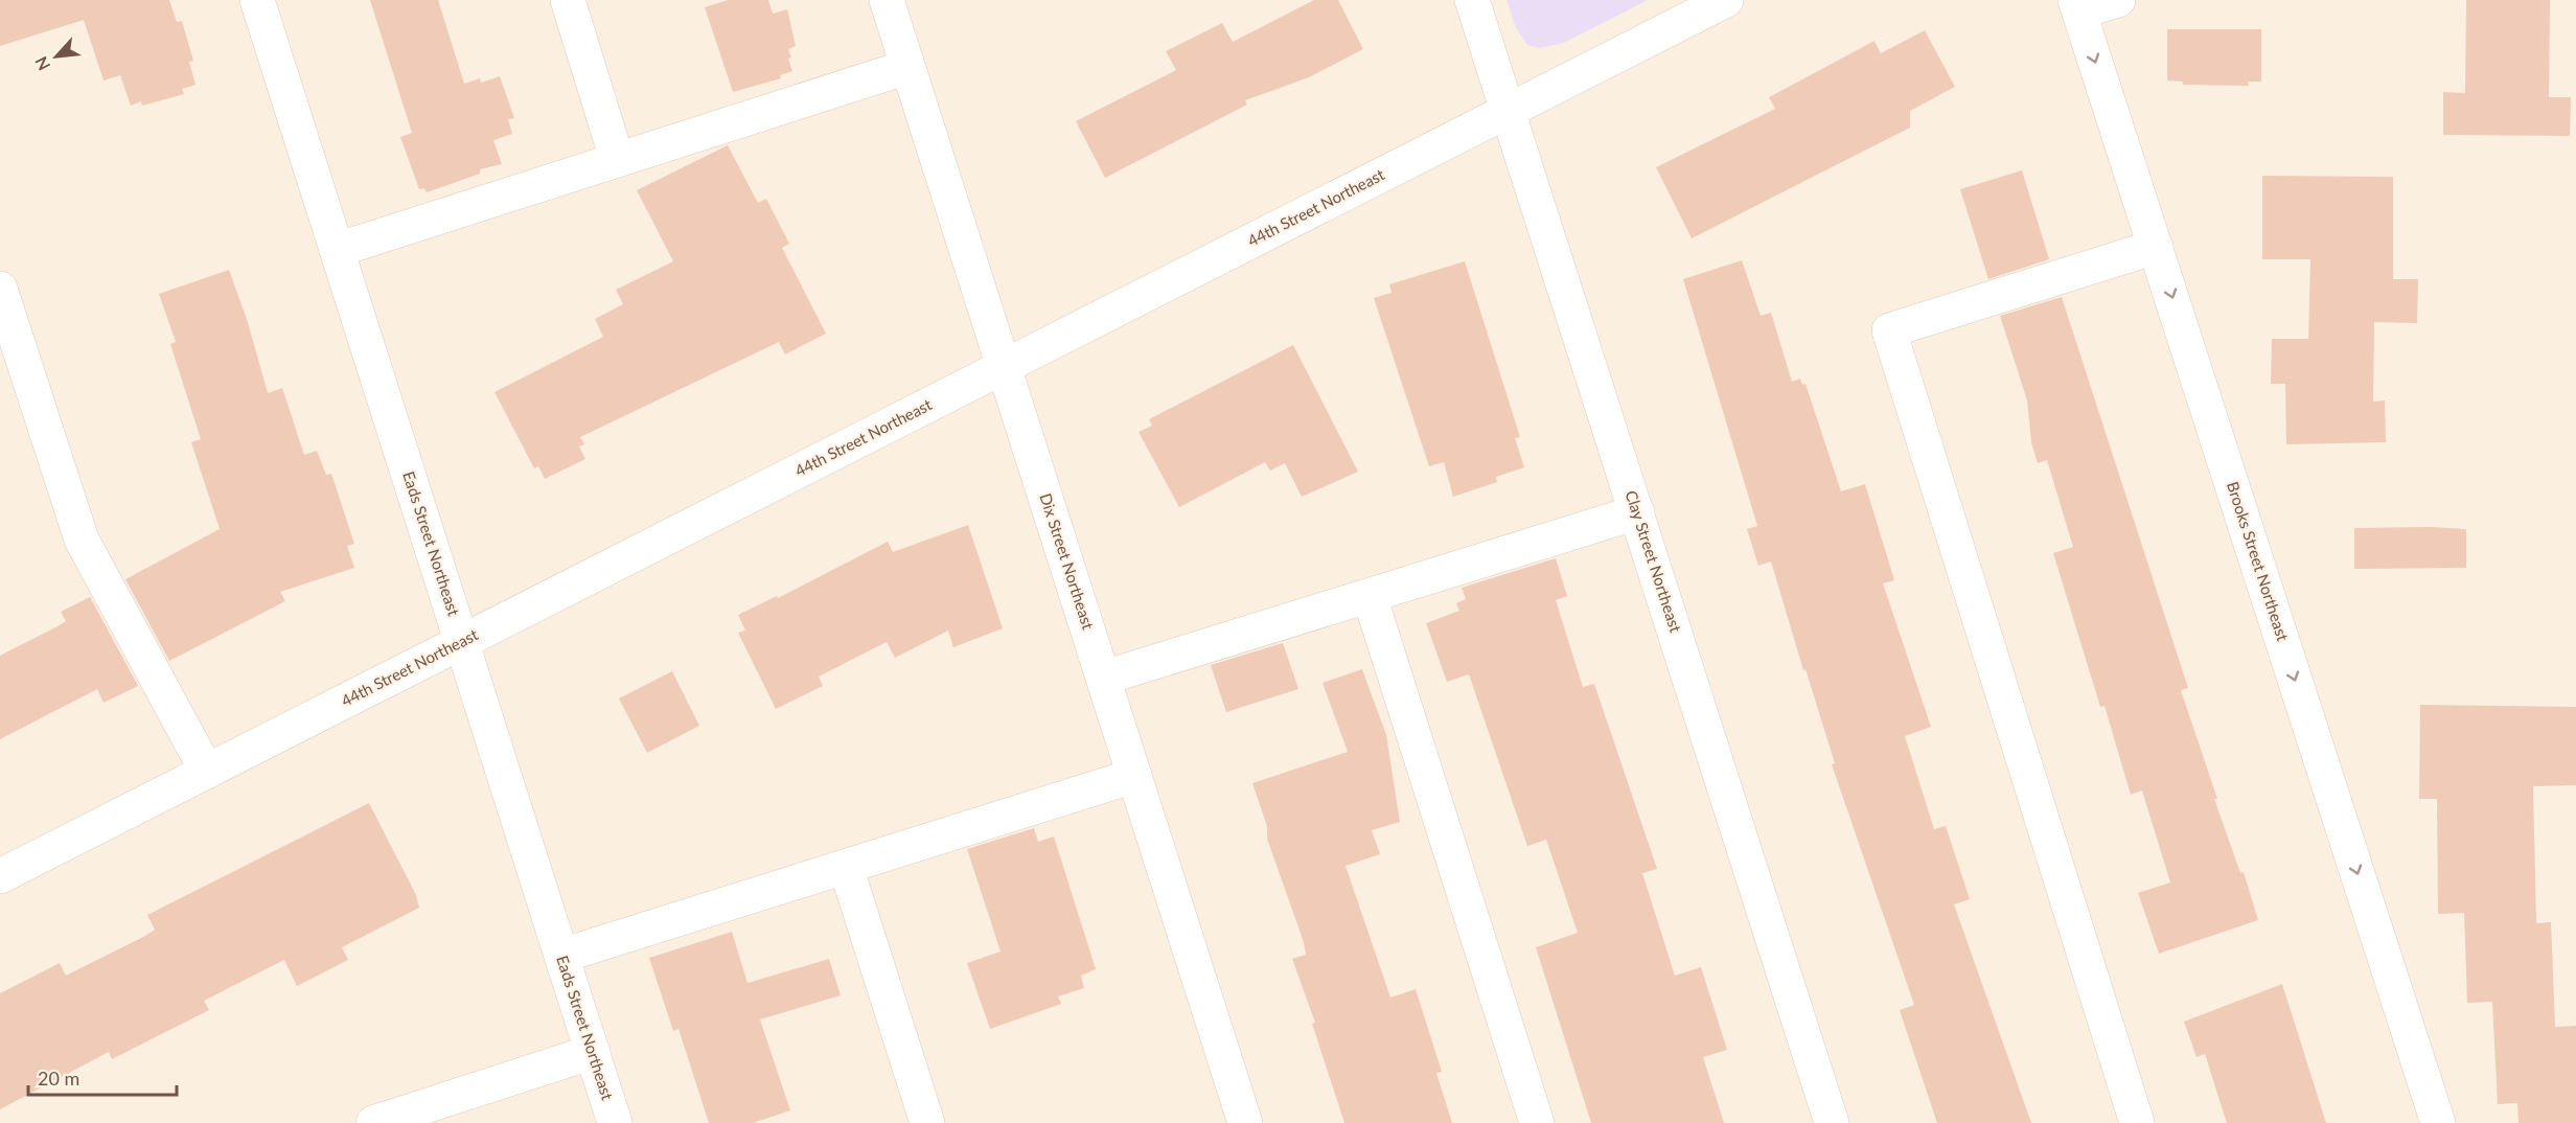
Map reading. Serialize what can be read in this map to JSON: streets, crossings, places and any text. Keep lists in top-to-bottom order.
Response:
{
  "streets": {
    "street": [
      "44th Street Northeast",
      "Eads Street Northeast",
      "Dix Street Northeast",
      "Clay Street Northeast",
      "Brooks Street Northeast"
    ]
  },
  "crossings": [
    ["44th Street Northeast", "Eads Street Northeast"],
    ["44th Street Northeast", "Dix Street Northeast"],
    ["44th Street Northeast", "Clay Street Northeast"]
  ],
  "one_way": ["Brooks Street Northeast"],
  "scale_bar": "20 m",
  "north": "bottom left"
}
